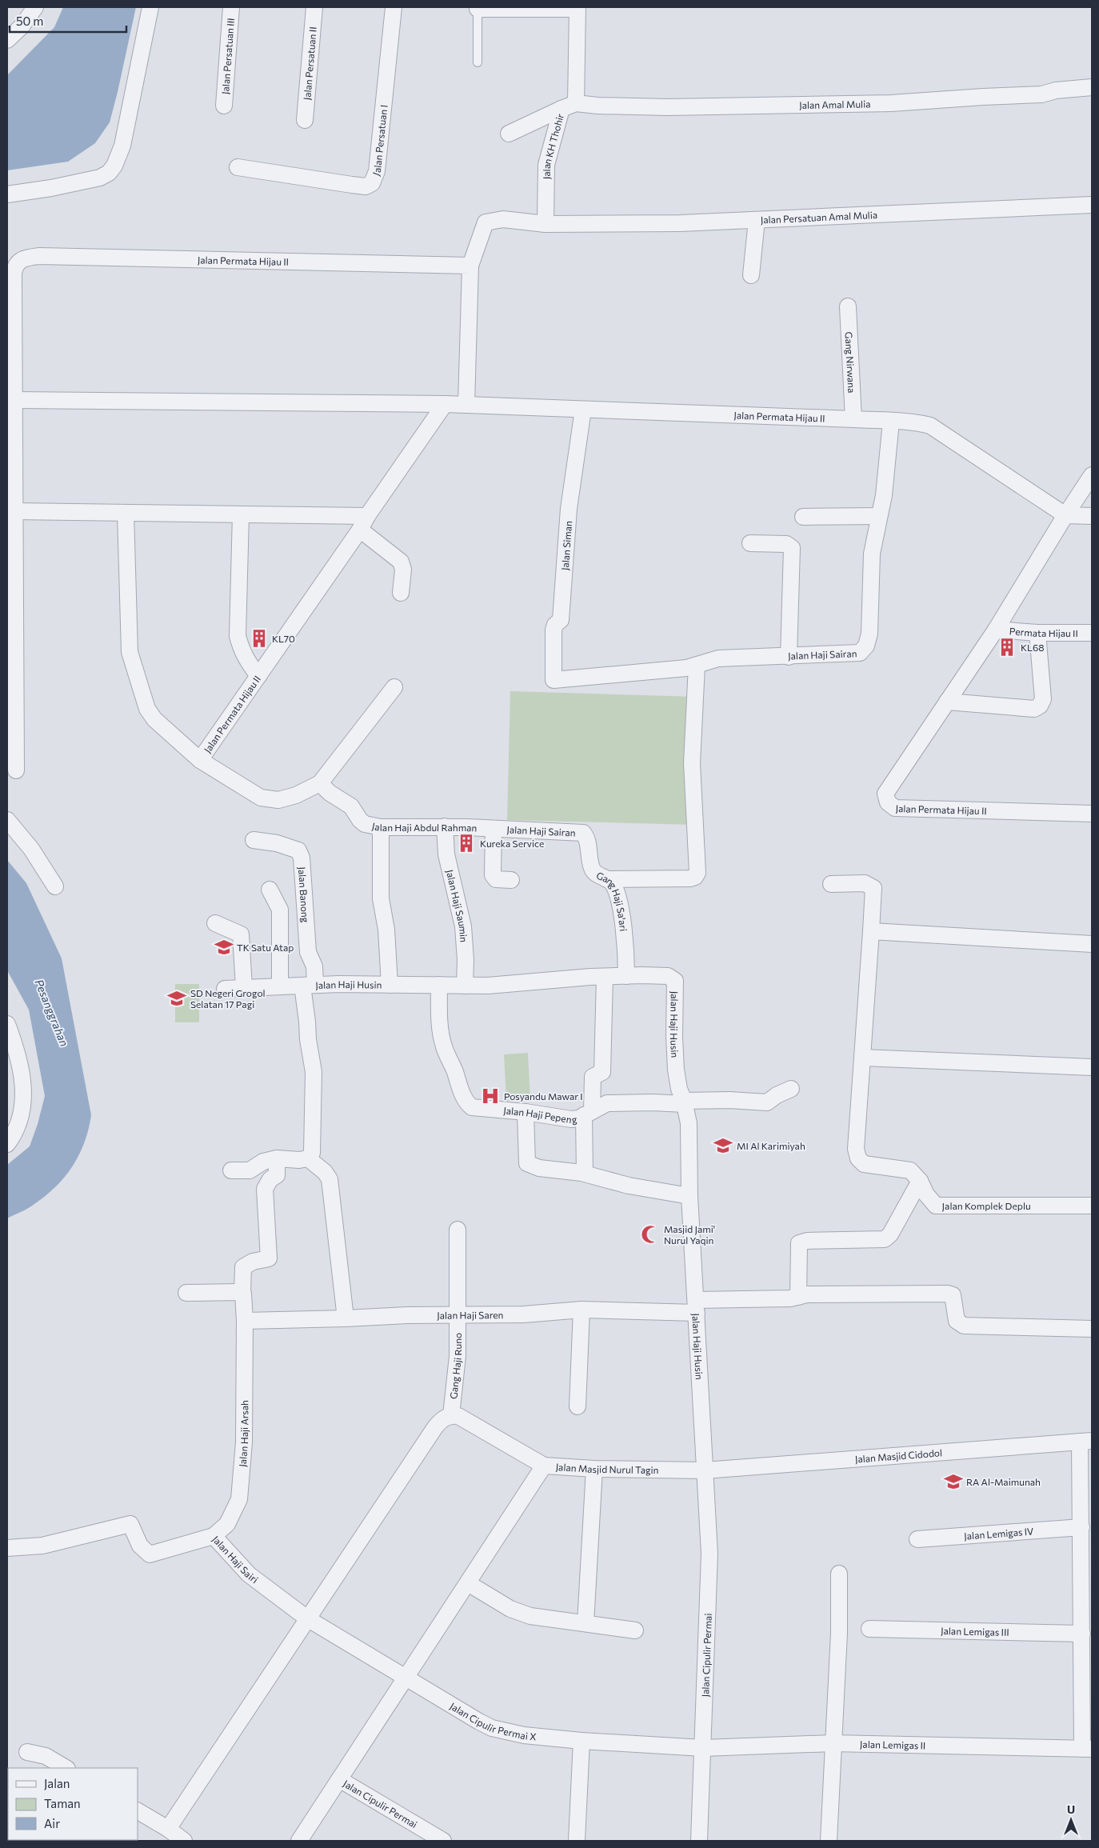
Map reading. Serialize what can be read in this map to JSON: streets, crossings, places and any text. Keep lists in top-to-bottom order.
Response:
{
  "streets": {
    "street": [
      "Jalan Persatuan III",
      "Jalan Persatuan II",
      "Jalan Amal Mulia",
      "Jalan Persatuan I",
      "Jalan KH Thohir",
      "Jalan Persatuan Amal Mulia",
      "Jalan Permata Hijau II",
      "Gang Nirwana",
      "Jalan Siman",
      "Permata Hijau II",
      "Jalan Haji Sairan",
      "Jalan Haji Abdul Rahman",
      "Jalan Banong",
      "Gang Haji Sa'ari",
      "Jalan Haji Saumin",
      "Jalan Haji Husin",
      "Jalan Haji Pepeng",
      "Jalan Komplek Deplu",
      "Jalan Haji Saren",
      "Gang Haji Runo",
      "Jalan Haji Arsah",
      "Jalan Masjid Cidodol",
      "Jalan Masjid Nurul Tagin",
      "Jalan Lemigas IV",
      "Jalan Haji Sairi",
      "Jalan Lemigas III",
      "Jalan Cipulir Permai",
      "Jalan Cipulir Permai X",
      "Jalan Lemigas II"
    ]
  },
  "crossings": [
    ["Jalan Amal Mulia", "Jalan KH Thohir"],
    ["Jalan KH Thohir", "Jalan Persatuan Amal Mulia"],
    ["Jalan Persatuan Amal Mulia", "Jalan Permata Hijau II"],
    ["Jalan Permata Hijau II", "Gang Nirwana"],
    ["Jalan Permata Hijau II", "Jalan Siman"],
    ["Jalan Permata Hijau II", "Permata Hijau II"],
    ["Jalan Permata Hijau II", "Jalan Haji Sairan"],
    ["Jalan Permata Hijau II", "Jalan Haji Abdul Rahman"],
    ["Jalan Siman", "Jalan Haji Sairan"],
    ["Jalan Haji Sairan", "Jalan Haji Abdul Rahman"],
    ["Jalan Haji Sairan", "Gang Haji Sa'ari"],
    ["Jalan Haji Abdul Rahman", "Jalan Haji Saumin"],
    ["Jalan Banong", "Jalan Haji Husin"],
    ["Gang Haji Sa'ari", "Jalan Haji Husin"],
    ["Jalan Haji Saumin", "Jalan Haji Husin"],
    ["Jalan Haji Husin", "Jalan Haji Pepeng"],
    ["Jalan Haji Husin", "Jalan Haji Saren"],
    ["Jalan Haji Husin", "Jalan Masjid Cidodol"],
    ["Jalan Haji Husin", "Jalan Masjid Nurul Tagin"],
    ["Jalan Haji Husin", "Jalan Cipulir Permai"],
    ["Jalan Haji Saren", "Gang Haji Runo"],
    ["Jalan Haji Saren", "Jalan Haji Arsah"],
    ["Gang Haji Runo", "Jalan Masjid Nurul Tagin"],
    ["Jalan Haji Arsah", "Jalan Haji Sairi"],
    ["Jalan Masjid Cidodol", "Jalan Masjid Nurul Tagin"],
    ["Jalan Masjid Cidodol", "Jalan Cipulir Permai"],
    ["Jalan Masjid Cidodol", "Jalan Lemigas II"],
    ["Jalan Masjid Nurul Tagin", "Jalan Cipulir Permai"],
    ["Jalan Lemigas IV", "Jalan Lemigas II"],
    ["Jalan Haji Sairi", "Jalan Cipulir Permai X"],
    ["Jalan Lemigas III", "Jalan Lemigas II"],
    ["Jalan Cipulir Permai", "Jalan Cipulir Permai X"],
    ["Jalan Cipulir Permai", "Jalan Lemigas II"],
    ["Jalan Cipulir Permai X", "Jalan Lemigas II"]
  ],
  "water": ["Pesanggrahan"],
  "places": {
    "building": ["KL70", "KL68", "Kureka Service"],
    "school or university": [
      "TK Satu Atap",
      "SD Negeri Grogol Selatan 17 Pagi",
      "MI Al Karimiyah",
      "RA Al-Maimunah"
    ],
    "hospital": ["Posyandu Mawar I"],
    "mosque": ["Masjid Jami' Nurul Yaqin"]
  },
  "legend": ["Jalan", "Taman", "Air"],
  "scale_bar": "50 m",
  "north": "top"
}
